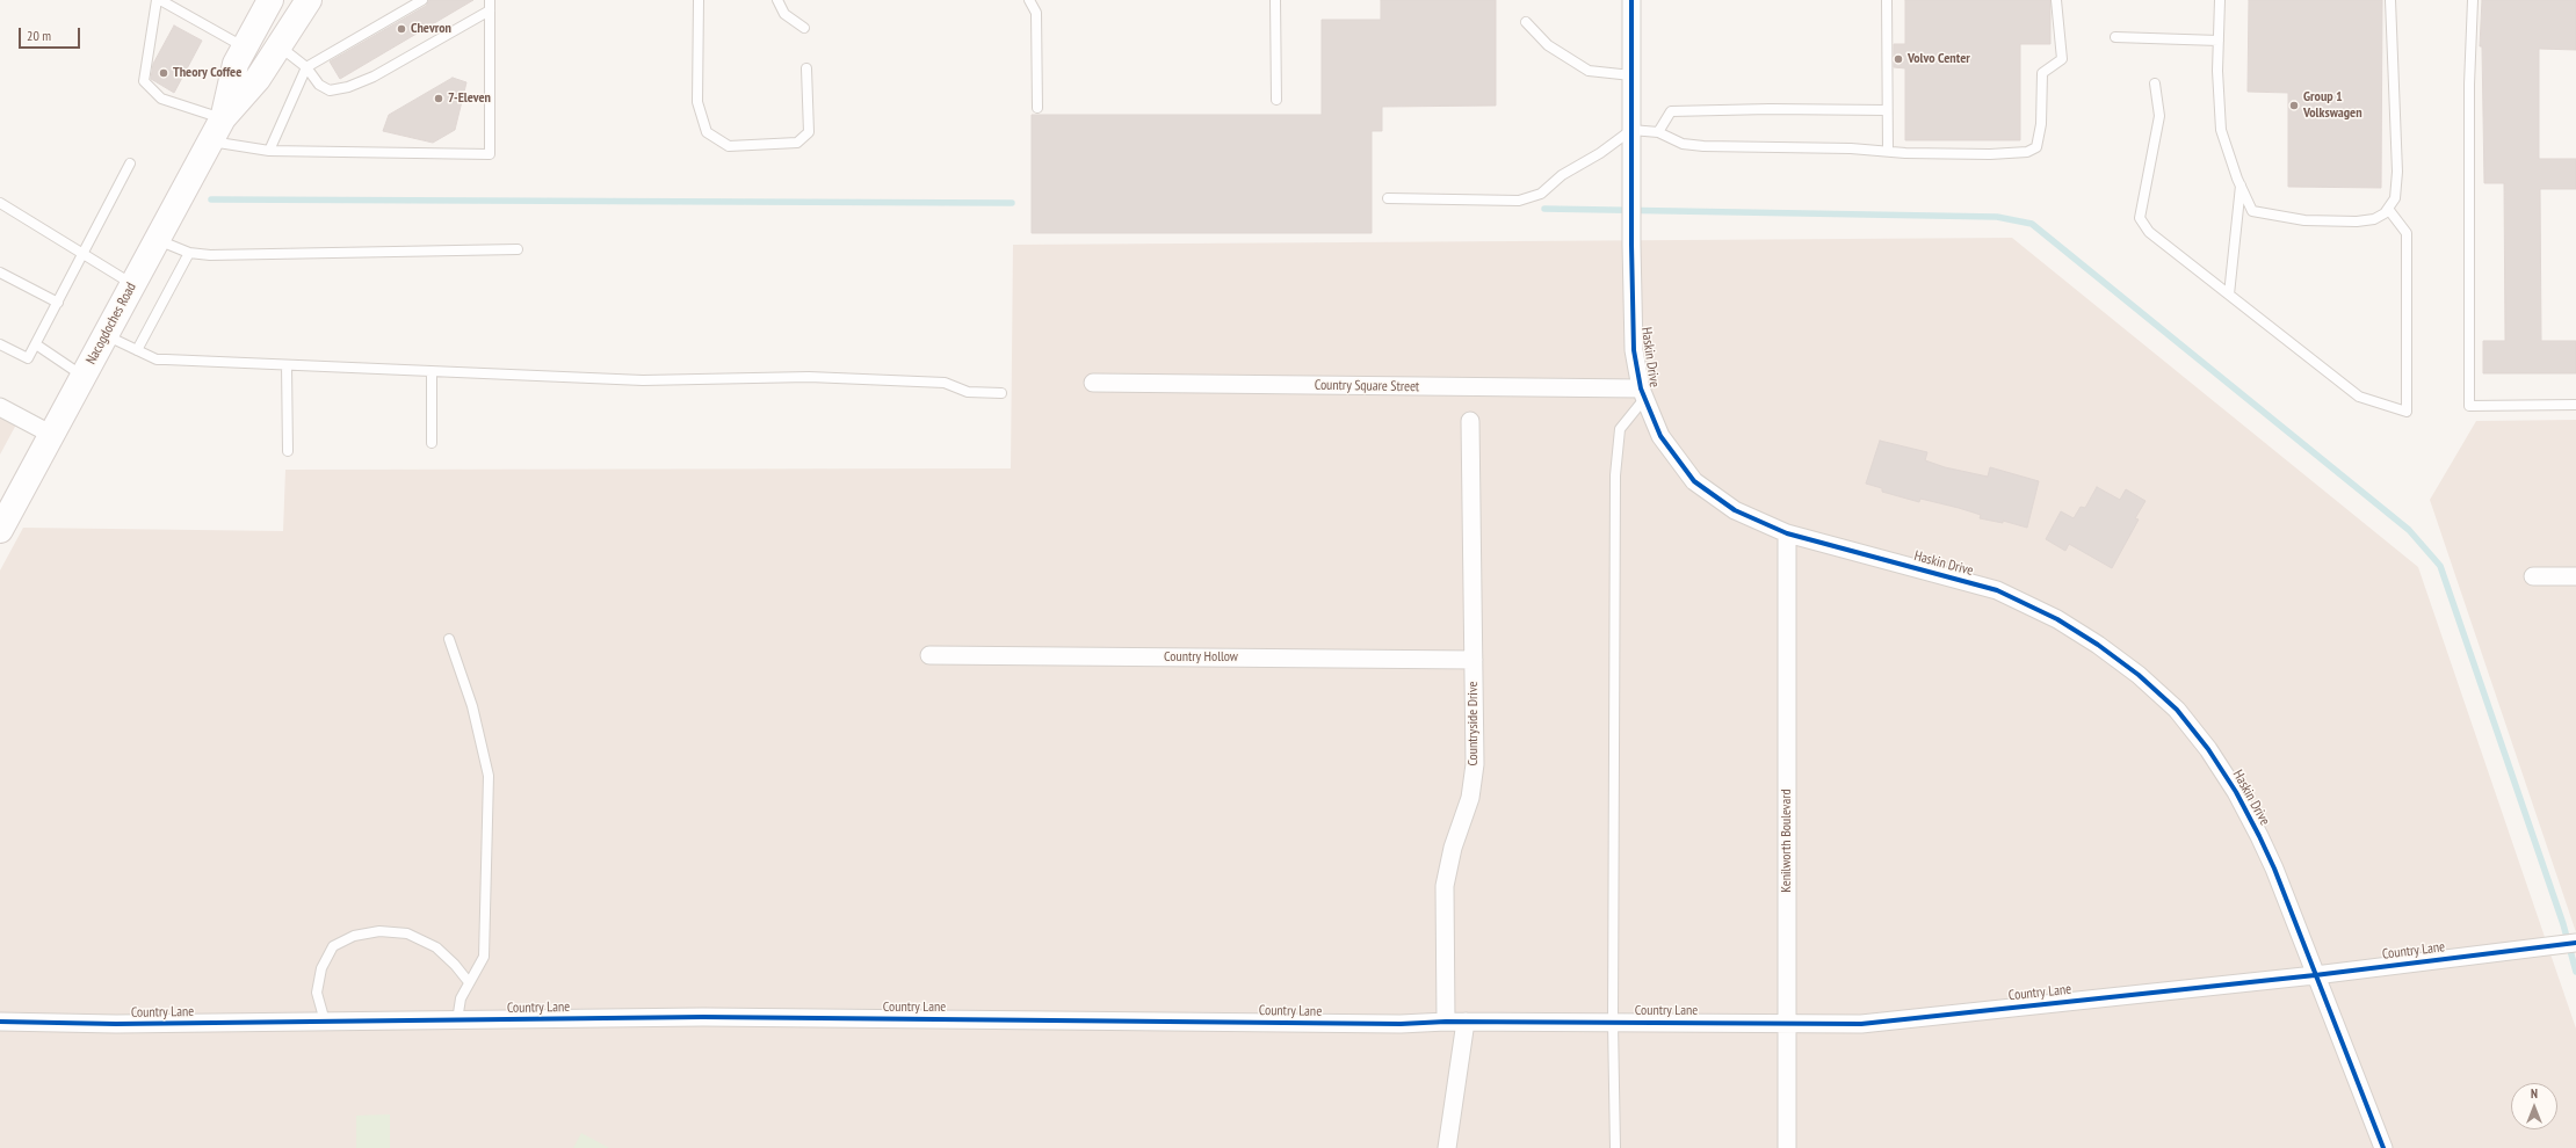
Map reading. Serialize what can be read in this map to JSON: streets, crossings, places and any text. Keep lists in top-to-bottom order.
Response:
{
  "streets": {
    "main road": ["Nacogdoches Road"],
    "street": [
      "Haskin Drive",
      "Country Square Street",
      "Country Hollow",
      "Countryside Drive",
      "Kenilworth Boulevard",
      "Country Lane"
    ]
  },
  "crossings": [
    ["Haskin Drive", "Country Square Street"],
    ["Haskin Drive", "Kenilworth Boulevard"],
    ["Haskin Drive", "Country Lane"],
    ["Country Hollow", "Countryside Drive"],
    ["Countryside Drive", "Country Lane"],
    ["Kenilworth Boulevard", "Country Lane"]
  ],
  "places": [
    "Chevron",
    "Volvo Center",
    "Theory Coffee",
    "7-Eleven",
    "Group 1 Volkswagen"
  ],
  "scale_bar": "20 m",
  "north": "top"
}
